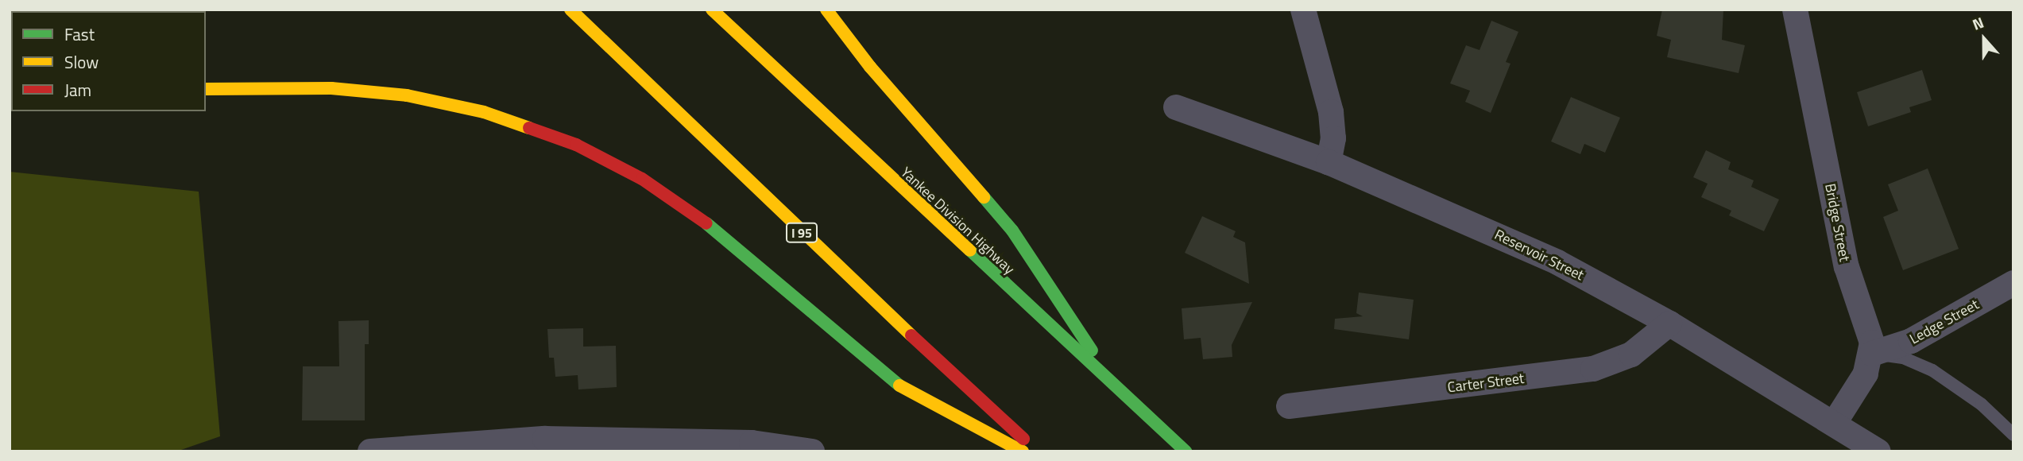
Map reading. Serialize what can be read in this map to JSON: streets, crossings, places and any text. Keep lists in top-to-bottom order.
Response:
{
  "streets": {
    "highway": ["Yankee Division Highway", "I 95"],
    "street": [
      "Bridge Street",
      "Reservoir Street",
      "Ledge Street",
      "Carter Street"
    ]
  },
  "crossings": [
    ["Bridge Street", "Ledge Street"],
    ["Reservoir Street", "Carter Street"]
  ],
  "legend": ["Fast", "Slow", "Jam"],
  "north": "top"
}
